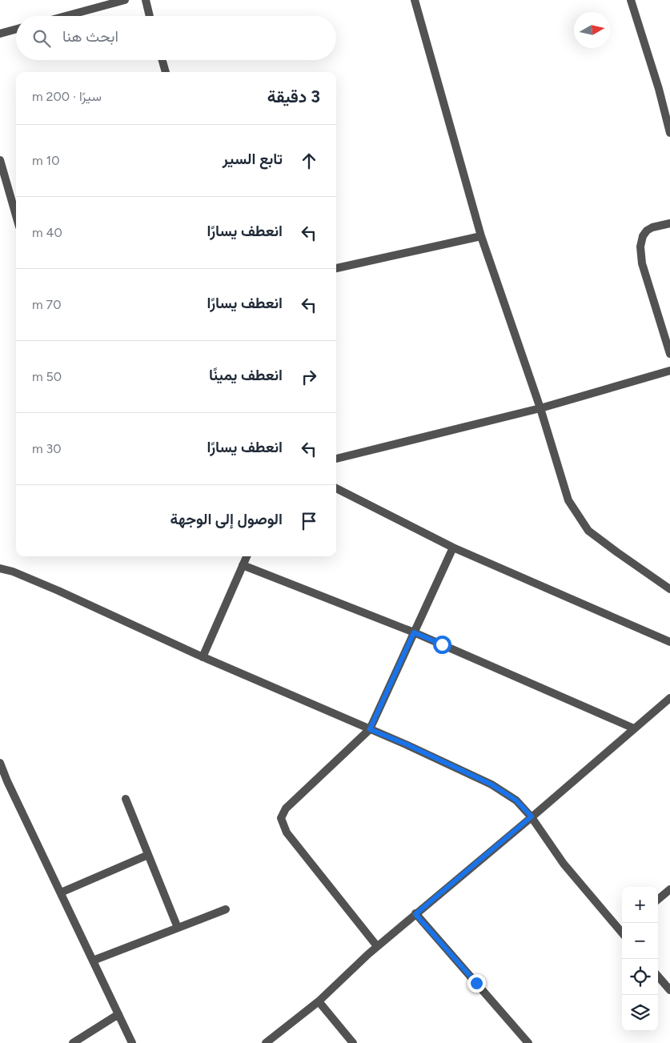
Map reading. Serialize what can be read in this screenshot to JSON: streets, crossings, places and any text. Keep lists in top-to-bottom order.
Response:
{
  "north": "right",
  "page": {
    "search": "ابحث هنا",
    "heading": ["3 دقيقة", "سيرًا · 200 m"],
    "list": [
      ["تابع السير", "10 m"],
      ["انعطف يسارًا", "40 m"],
      ["انعطف يسارًا", "70 m"],
      ["انعطف يمينًا", "50 m"],
      ["انعطف يسارًا", "30 m"],
      "الوصول إلى الوجهة"
    ],
    "map_buttons": ["+", "−"]
  }
}
